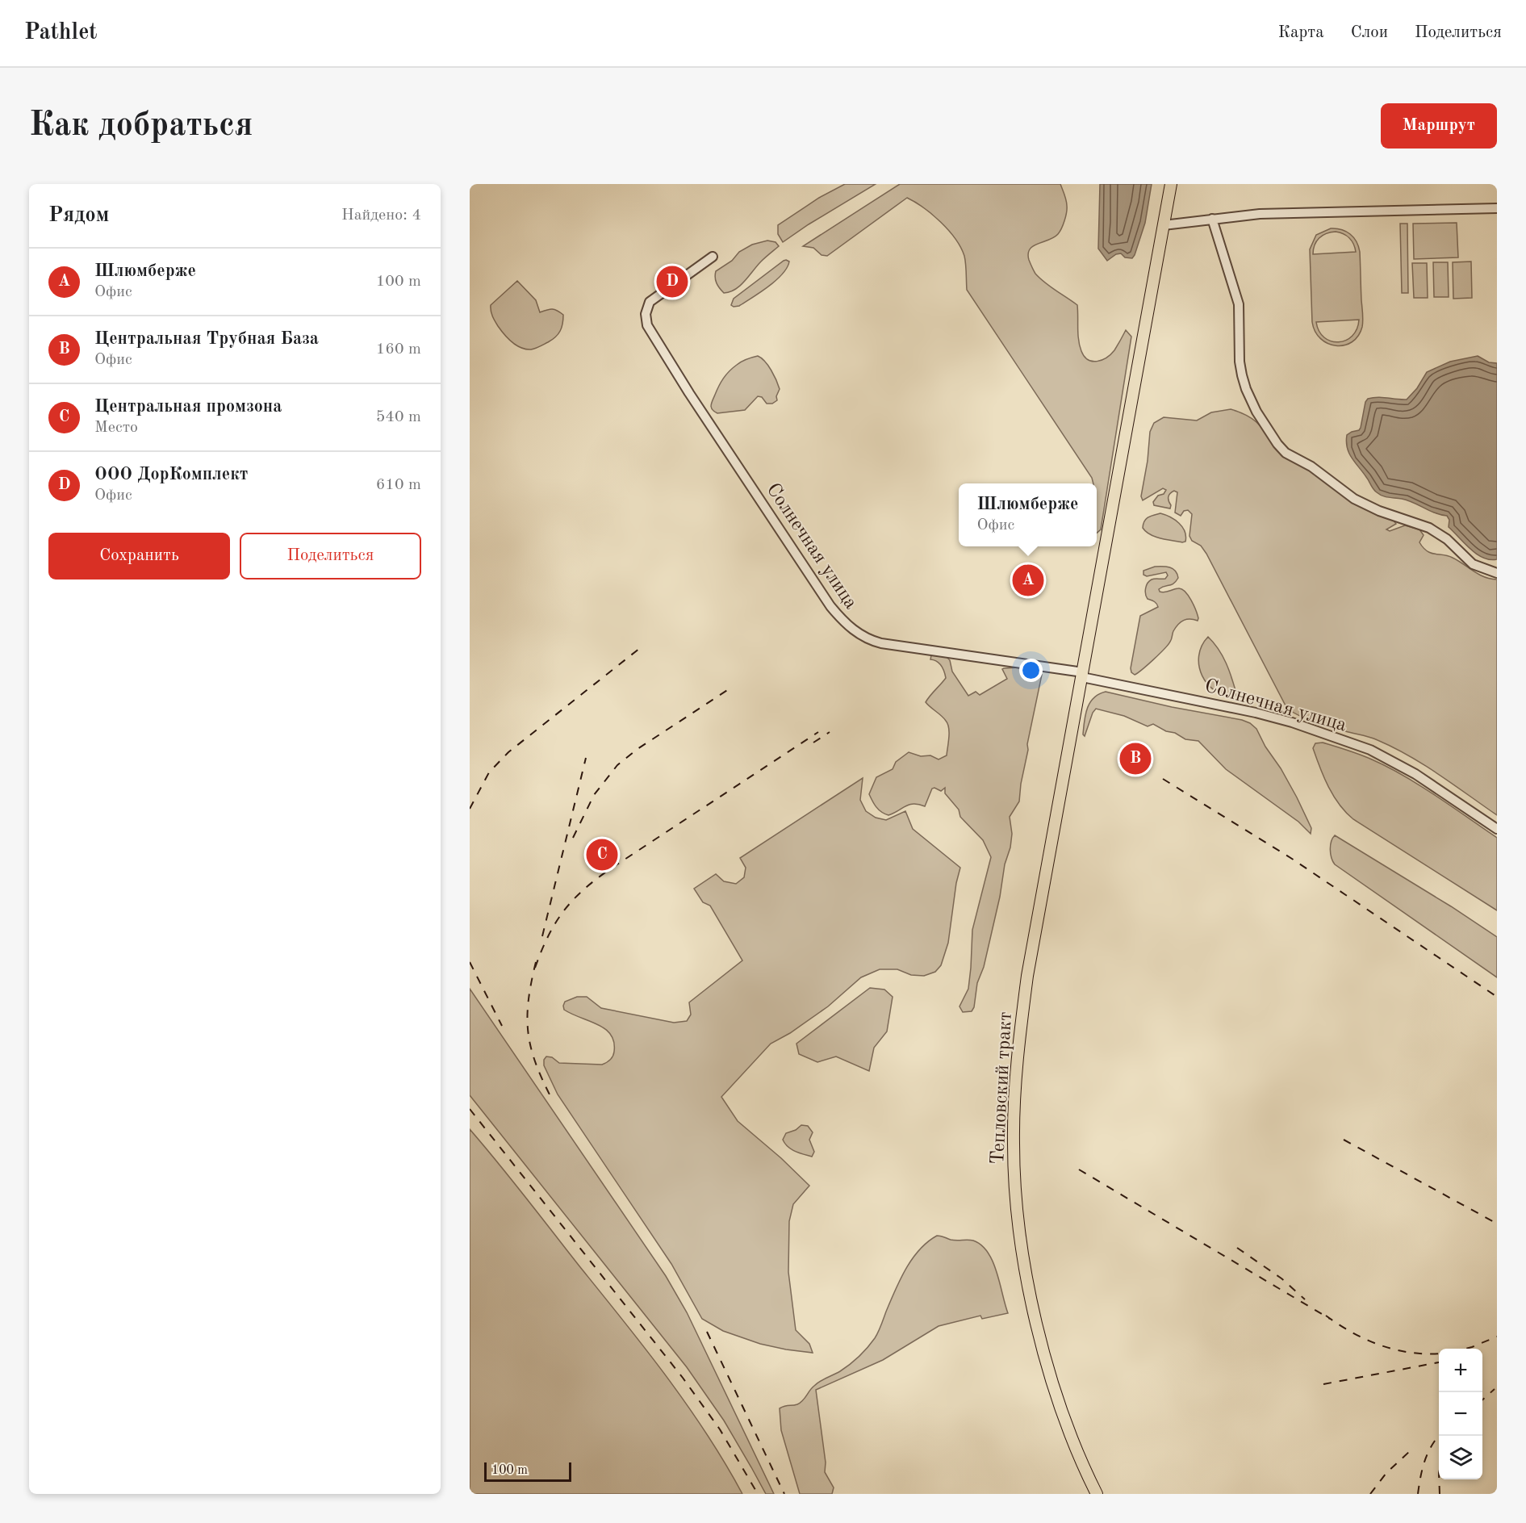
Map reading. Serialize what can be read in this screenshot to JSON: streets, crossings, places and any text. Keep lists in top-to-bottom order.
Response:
{
  "streets": {
    "main road": ["Тепловский тракт"],
    "street": ["Солнечная улица"]
  },
  "crossings": [
    ["Солнечная улица", "Тепловский тракт"]
  ],
  "scale_bar": "100 m",
  "page": {
    "header": "Pathlet",
    "nav": ["Карта", "Слои", "Поделиться"],
    "buttons": [
      "Маршрут",
      ["Сохранить", "Поделиться"]
    ],
    "title": "Как добраться",
    "heading": ["Рядом", "Найдено: 4"],
    "list": [
      {
        "mark": "A",
        "name": "Шлюмберже",
        "note": "Офис",
        "value": "100 m"
      },
      {
        "mark": "B",
        "name": "Центральная Трубная База",
        "note": "Офис",
        "value": "160 m"
      },
      {
        "mark": "C",
        "name": "Центральная промзона",
        "note": "Место",
        "value": "540 m"
      },
      {
        "mark": "D",
        "name": "ООО ДорКомплект",
        "note": "Офис",
        "value": "610 m"
      }
    ],
    "pins": [
      "D",
      "A",
      "B",
      "C"
    ],
    "popup": ["Шлюмберже", "Офис"],
    "map_buttons": ["+", "−"],
    "scale": "100 m"
  }
}
